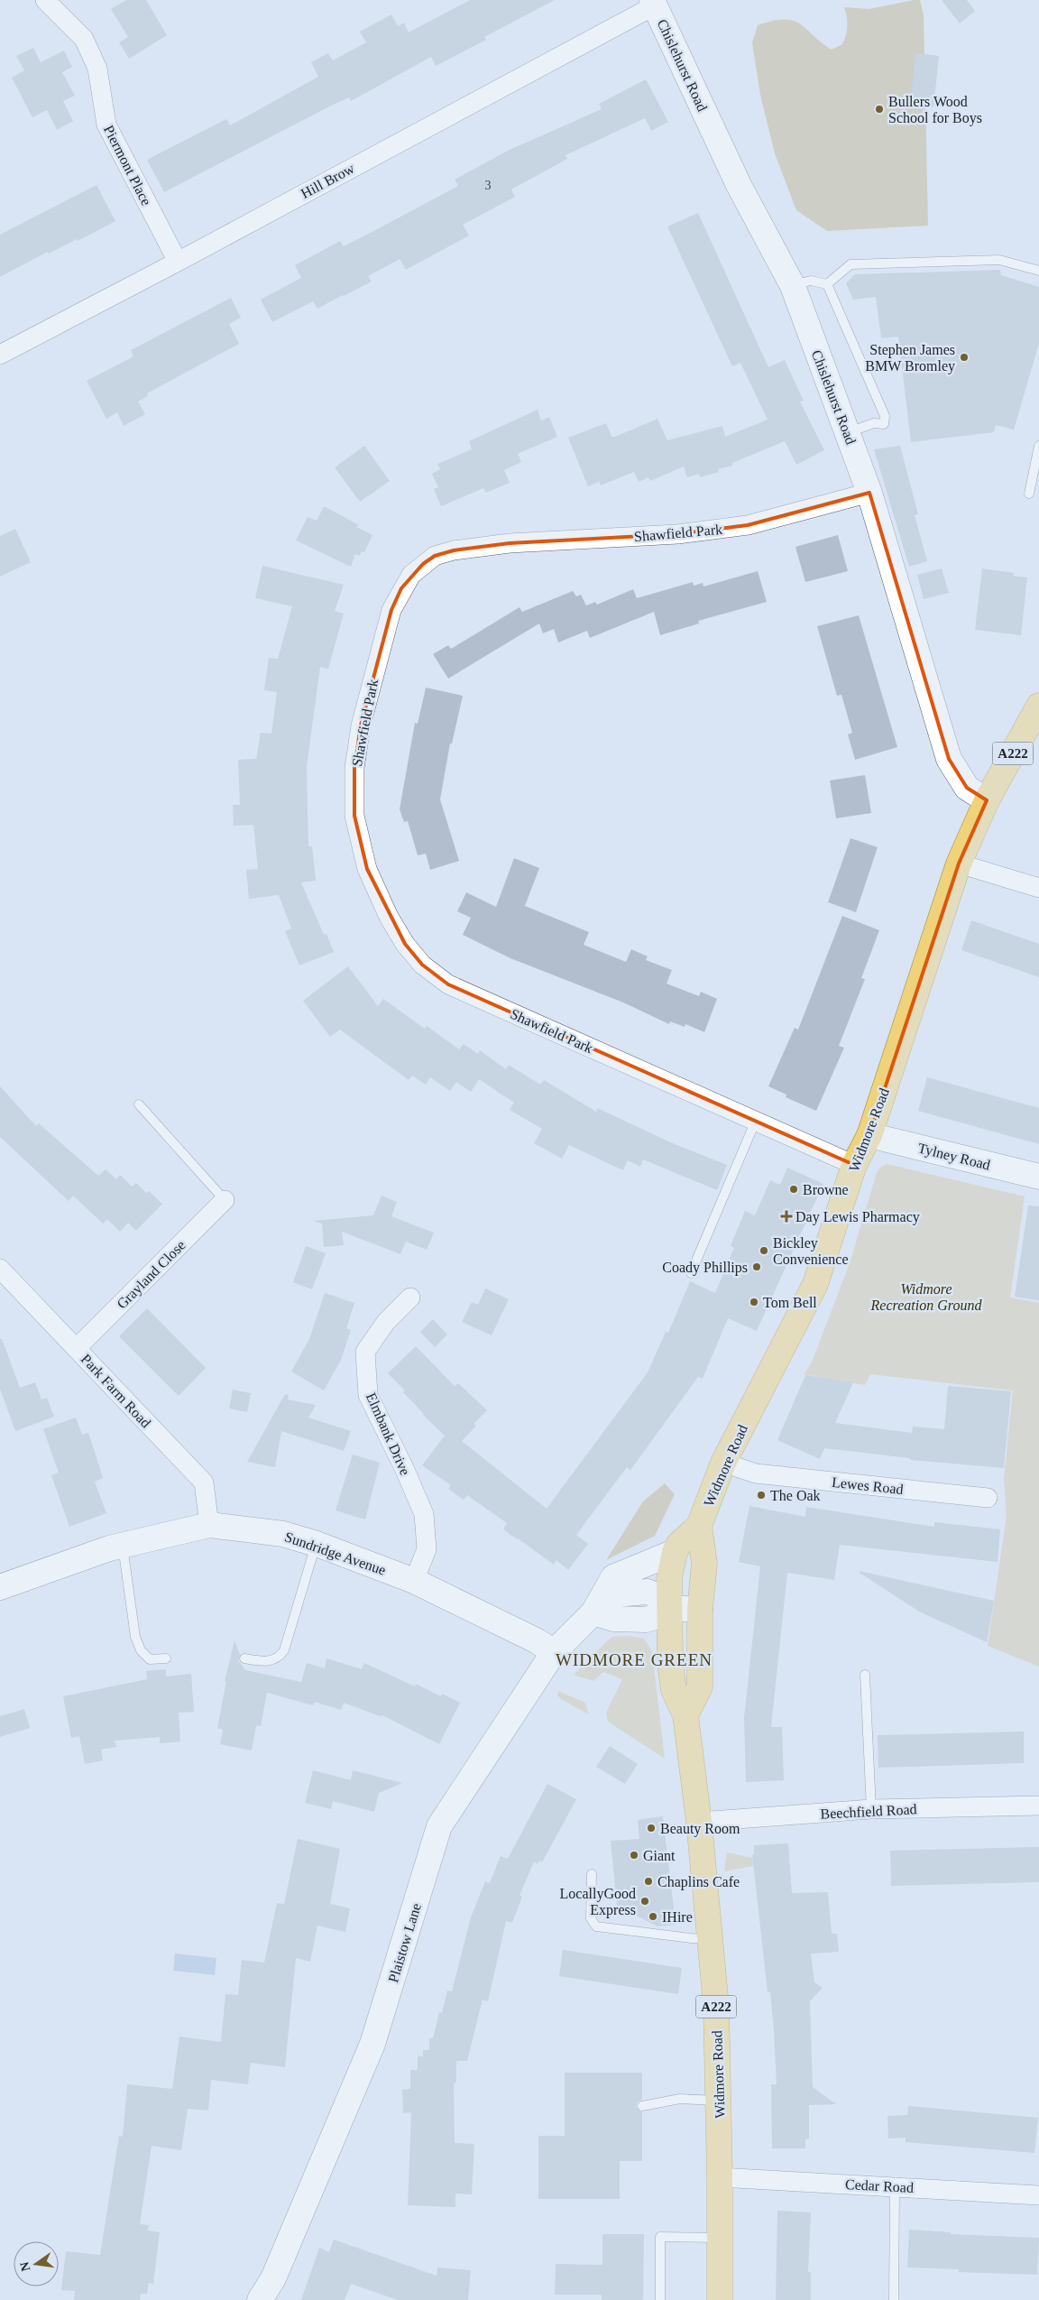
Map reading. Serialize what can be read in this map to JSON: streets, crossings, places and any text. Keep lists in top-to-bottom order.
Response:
{
  "streets": {
    "main road": ["A222", "Widmore Road"],
    "street": [
      "Chislehurst Road",
      "Piermont Place",
      "Hill Brow",
      "Shawfield Park",
      "Tylney Road",
      "Grayland Close",
      "Park Farm Road",
      "Elmbank Drive",
      "Lewes Road",
      "Sundridge Avenue",
      "Beechfield Road",
      "Plaistow Lane",
      "Cedar Road"
    ]
  },
  "crossings": [
    ["Chislehurst Road", "Hill Brow"],
    ["Chislehurst Road", "Shawfield Park"],
    ["Chislehurst Road", "A222"],
    ["Chislehurst Road", "Widmore Road"],
    ["Piermont Place", "Hill Brow"],
    ["Shawfield Park", "Widmore Road"],
    ["A222", "Widmore Road"],
    ["Widmore Road", "Tylney Road"],
    ["Widmore Road", "Lewes Road"],
    ["Widmore Road", "Beechfield Road"],
    ["Widmore Road", "Plaistow Lane"],
    ["Widmore Road", "Cedar Road"],
    ["Grayland Close", "Park Farm Road"],
    ["Park Farm Road", "Sundridge Avenue"],
    ["Elmbank Drive", "Sundridge Avenue"],
    ["Sundridge Avenue", "Plaistow Lane"]
  ],
  "districts": ["WIDMORE GREEN"],
  "parks": ["Widmore Recreation Ground"],
  "places": {
    "other": [
      "Bullers Wood School for Boys",
      "Stephen James BMW Bromley",
      "Browne",
      "Bickley Convenience",
      "Coady Phillips",
      "Tom Bell",
      "The Oak",
      "Beauty Room",
      "Giant",
      "Chaplins Cafe",
      "LocallyGood Express",
      "IHire"
    ],
    "health": ["Day Lewis Pharmacy"]
  },
  "house_numbers": ["3"],
  "north": "left"
}
